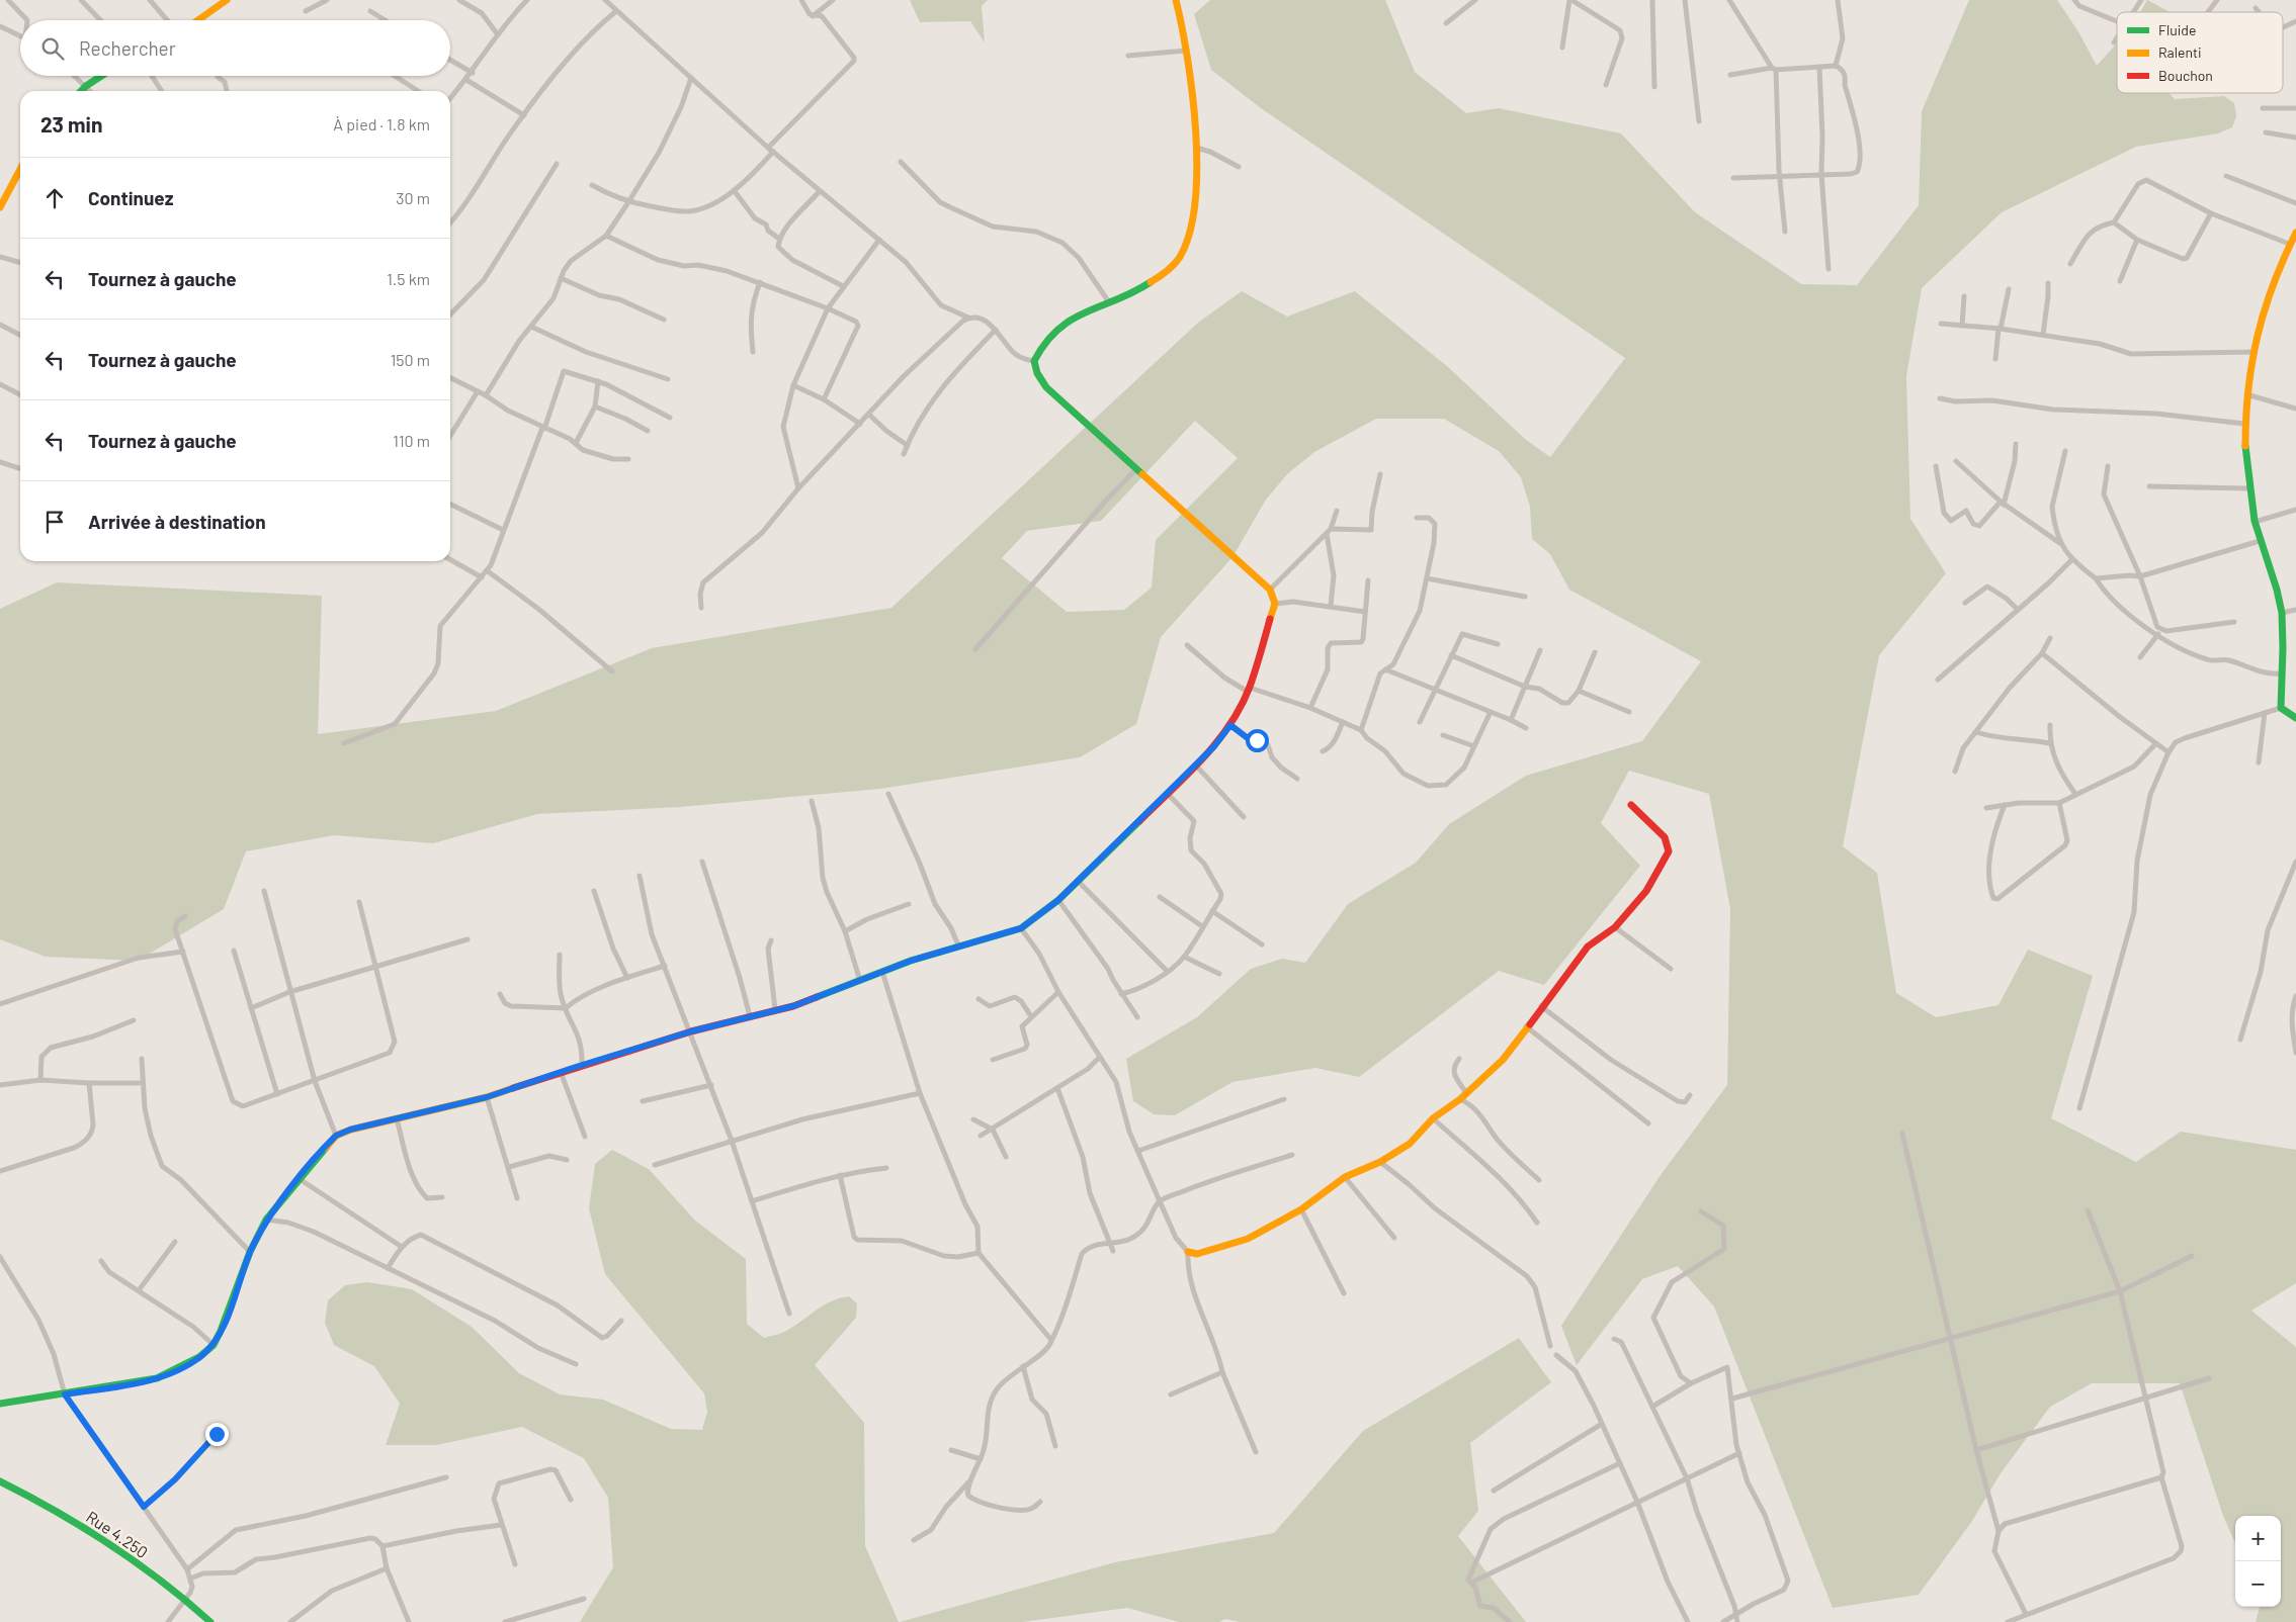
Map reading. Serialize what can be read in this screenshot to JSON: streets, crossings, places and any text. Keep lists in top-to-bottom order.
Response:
{
  "streets": {
    "street": ["Rue 4.250"]
  },
  "legend": ["Fluide", "Ralenti", "Bouchon"],
  "page": {
    "search": "Rechercher",
    "heading": ["23 min", "À pied · 1.8 km"],
    "list": [
      ["Continuez", "30 m"],
      ["Tournez à gauche", "1.5 km"],
      ["Tournez à gauche", "150 m"],
      ["Tournez à gauche", "110 m"],
      "Arrivée à destination"
    ],
    "map_buttons": ["+", "−"]
  }
}
